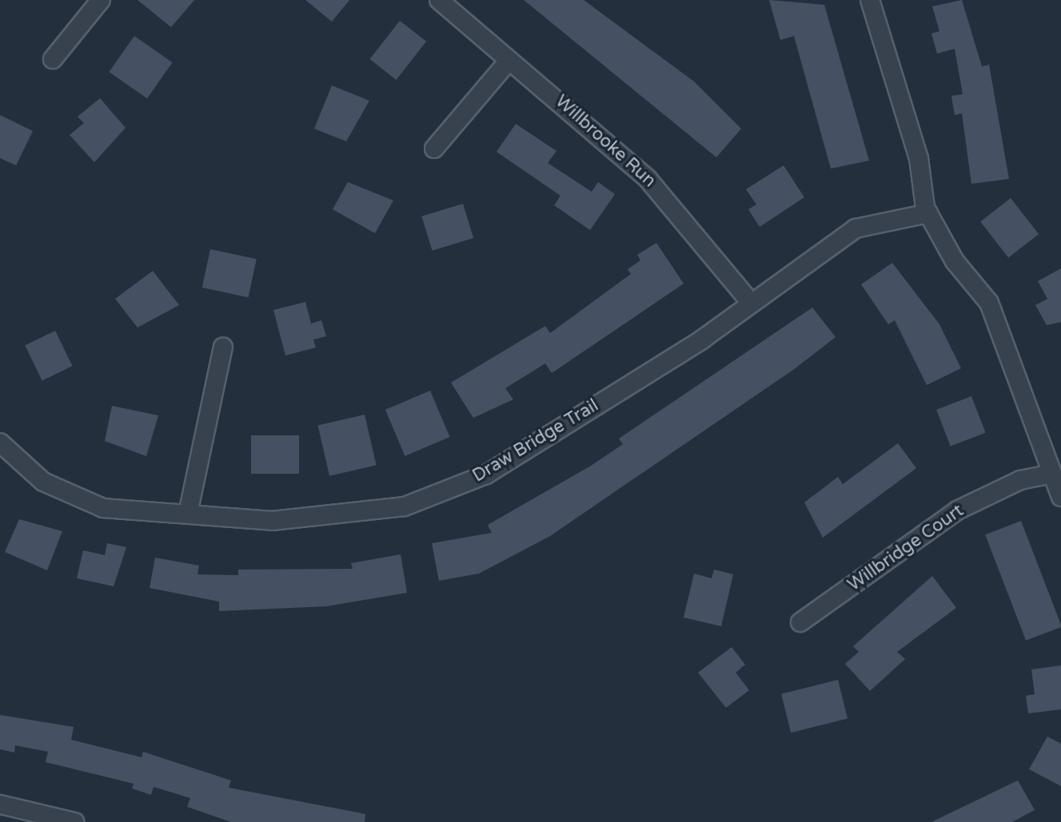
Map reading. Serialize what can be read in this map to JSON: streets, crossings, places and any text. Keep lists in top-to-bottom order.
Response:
{
  "streets": {
    "street": ["Willbrooke Run", "Draw Bridge Trail", "Willbridge Court"]
  },
  "crossings": [
    ["Willbrooke Run", "Draw Bridge Trail"]
  ]
}
